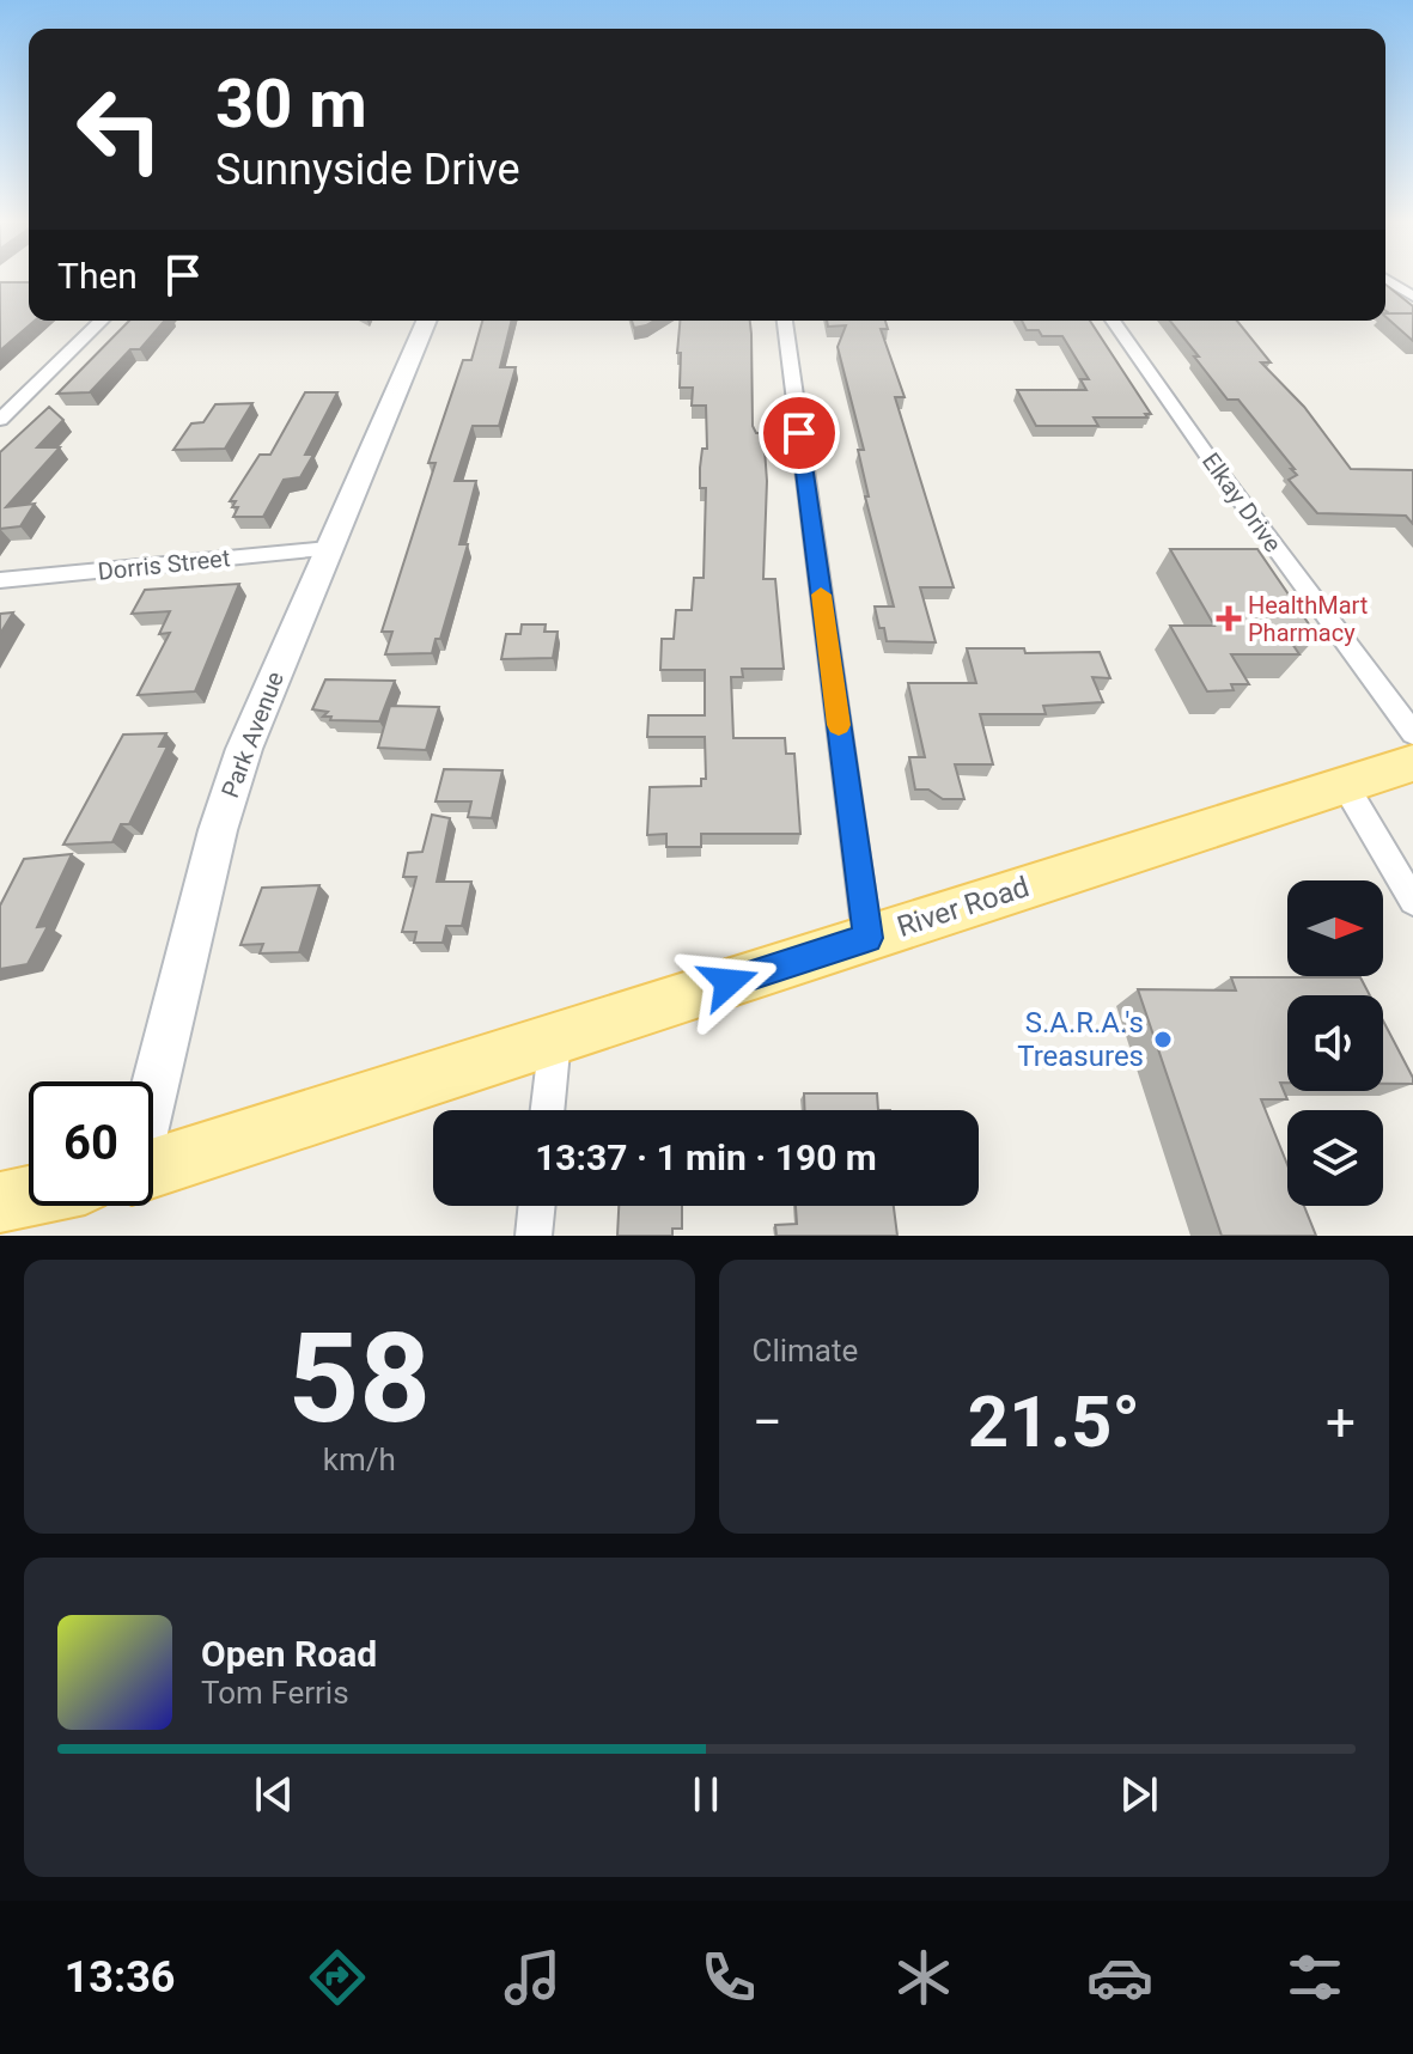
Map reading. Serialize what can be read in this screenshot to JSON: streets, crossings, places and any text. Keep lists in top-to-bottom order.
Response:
{
  "streets": {
    "main road": ["River Road"],
    "street": ["Elkay Drive", "Dorris Street", "Park Avenue"]
  },
  "crossings": [
    ["Dorris Street", "Park Avenue"]
  ],
  "places": {
    "health": ["HealthMart Pharmacy"],
    "other": ["S.A.R.A.'s Treasures"]
  },
  "north": "right",
  "page": {
    "turn": ["30 m", "Sunnyside Drive"],
    "then": "Then",
    "limit": "60",
    "trip": "13:37 · 1 min · 190 m",
    "tile": [
      ["58", "km/h"],
      "Climate"
    ],
    "heat": ["−", "21.5°", "+"],
    "song": ["Open Road", "Tom Ferris"],
    "tabs": "13:36"
  }
}
